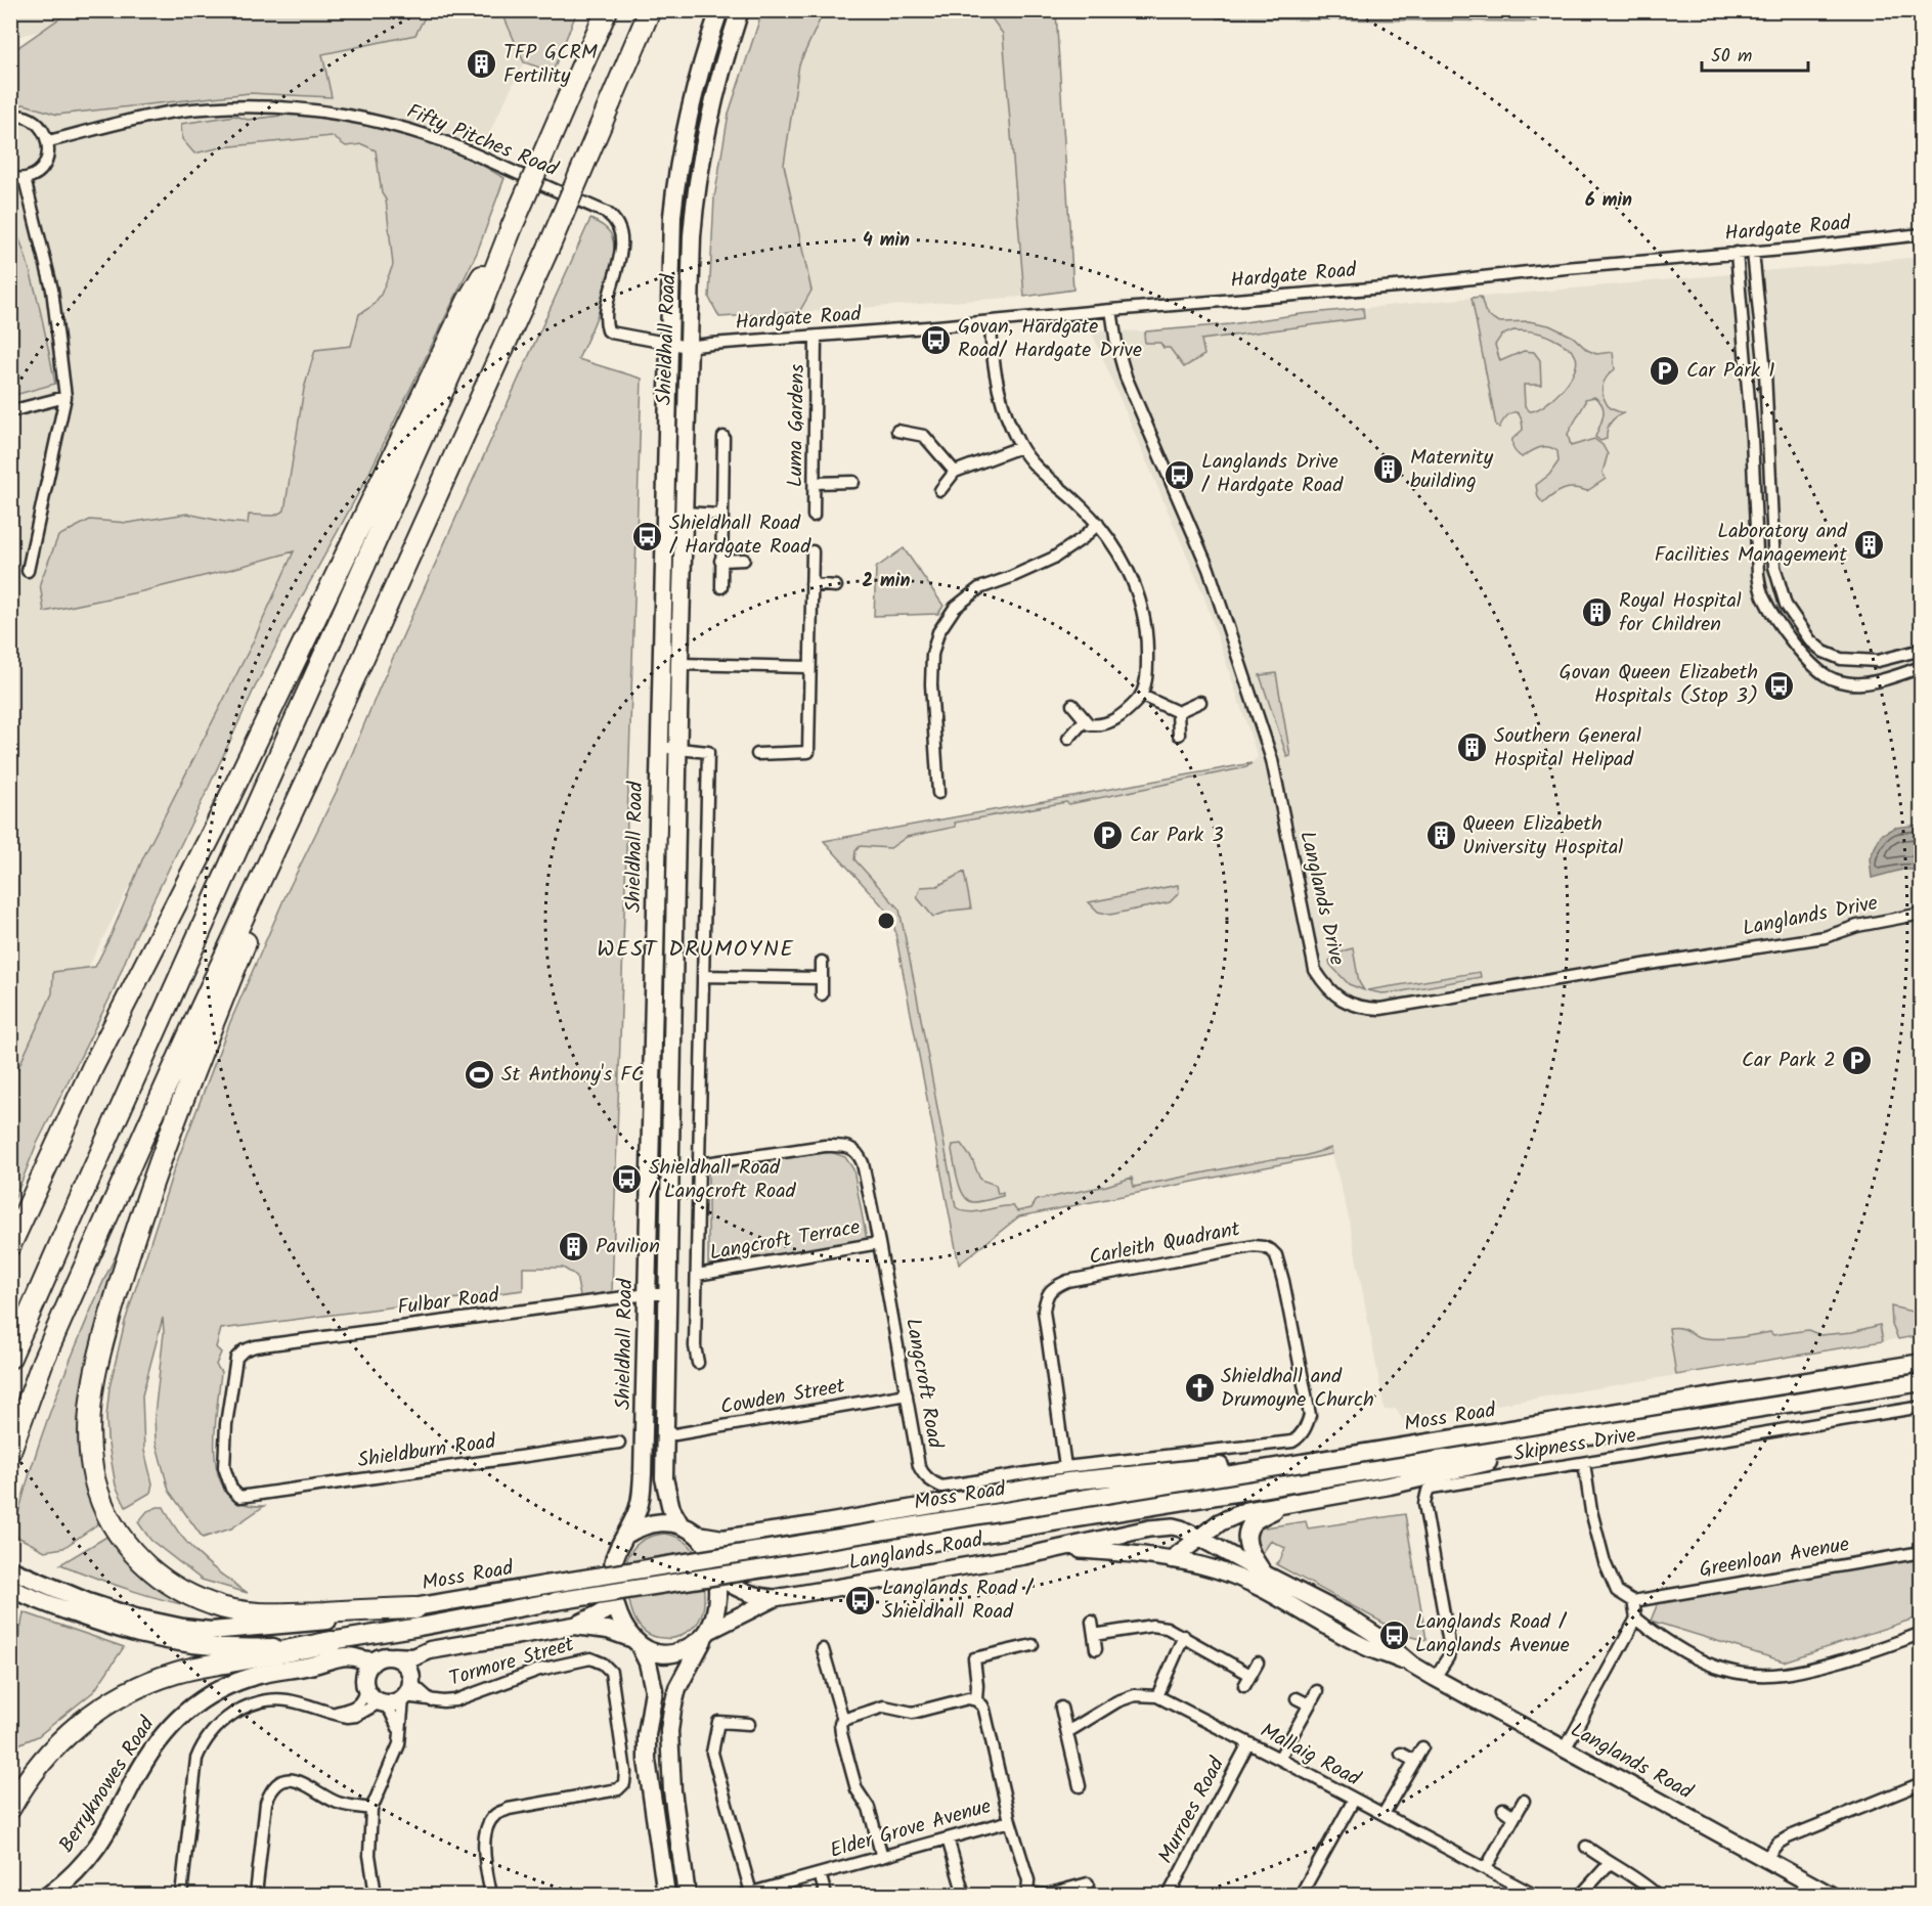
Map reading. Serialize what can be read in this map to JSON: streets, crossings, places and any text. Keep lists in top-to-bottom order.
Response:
{
  "streets": {
    "main road": ["Shieldhall Road", "Moss Road", "Berryknowes Road"],
    "street": [
      "Fifty Pitches Road",
      "Hardgate Road",
      "Luma Gardens",
      "Langlands Drive",
      "Langcroft Terrace",
      "Carleith Quadrant",
      "Fulbar Road",
      "Langcroft Road",
      "Cowden Street",
      "Skipness Drive",
      "Shieldburn Road",
      "Langlands Road",
      "Greenloan Avenue",
      "Tormore Street",
      "Mallaig Road",
      "Murroes Road",
      "Elder Grove Avenue"
    ]
  },
  "crossings": [
    ["Fifty Pitches Road", "Hardgate Road"],
    ["Fifty Pitches Road", "Shieldhall Road"],
    ["Hardgate Road", "Shieldhall Road"],
    ["Hardgate Road", "Luma Gardens"],
    ["Hardgate Road", "Langlands Drive"],
    ["Shieldhall Road", "Fulbar Road"],
    ["Shieldhall Road", "Cowden Street"],
    ["Shieldhall Road", "Langlands Road"],
    ["Langcroft Terrace", "Langcroft Road"],
    ["Carleith Quadrant", "Langcroft Road"],
    ["Fulbar Road", "Shieldburn Road"],
    ["Langcroft Road", "Cowden Street"],
    ["Skipness Drive", "Langlands Road"],
    ["Mallaig Road", "Murroes Road"]
  ],
  "districts": ["WEST DRUMOYNE"],
  "places": {
    "building": [
      "TFP GCRM Fertility",
      "Maternity building",
      "Laboratory and Facilities Management",
      "Royal Hospital for Children",
      "Southern General Hospital Helipad",
      "Queen Elizabeth University Hospital",
      "Pavilion"
    ],
    "bus stop": [
      "Govan, Hardgate Road/ Hardgate Drive",
      "Langlands Drive / Hardgate Road",
      "Shieldhall Road / Hardgate Road",
      "Govan Queen Elizabeth Hospitals (Stop 3)",
      "Shieldhall Road / Langcroft Road",
      "Langlands Road / Shieldhall Road",
      "Langlands Road / Langlands Avenue"
    ],
    "parking": ["Car Park 1", "Car Park 3", "Car Park 2"],
    "sports": ["St Anthony's FC"],
    "church": ["Shieldhall and Drumoyne Church"]
  },
  "scale_bar": "50 m",
  "rings": ["6 min", "4 min", "2 min"]
}
